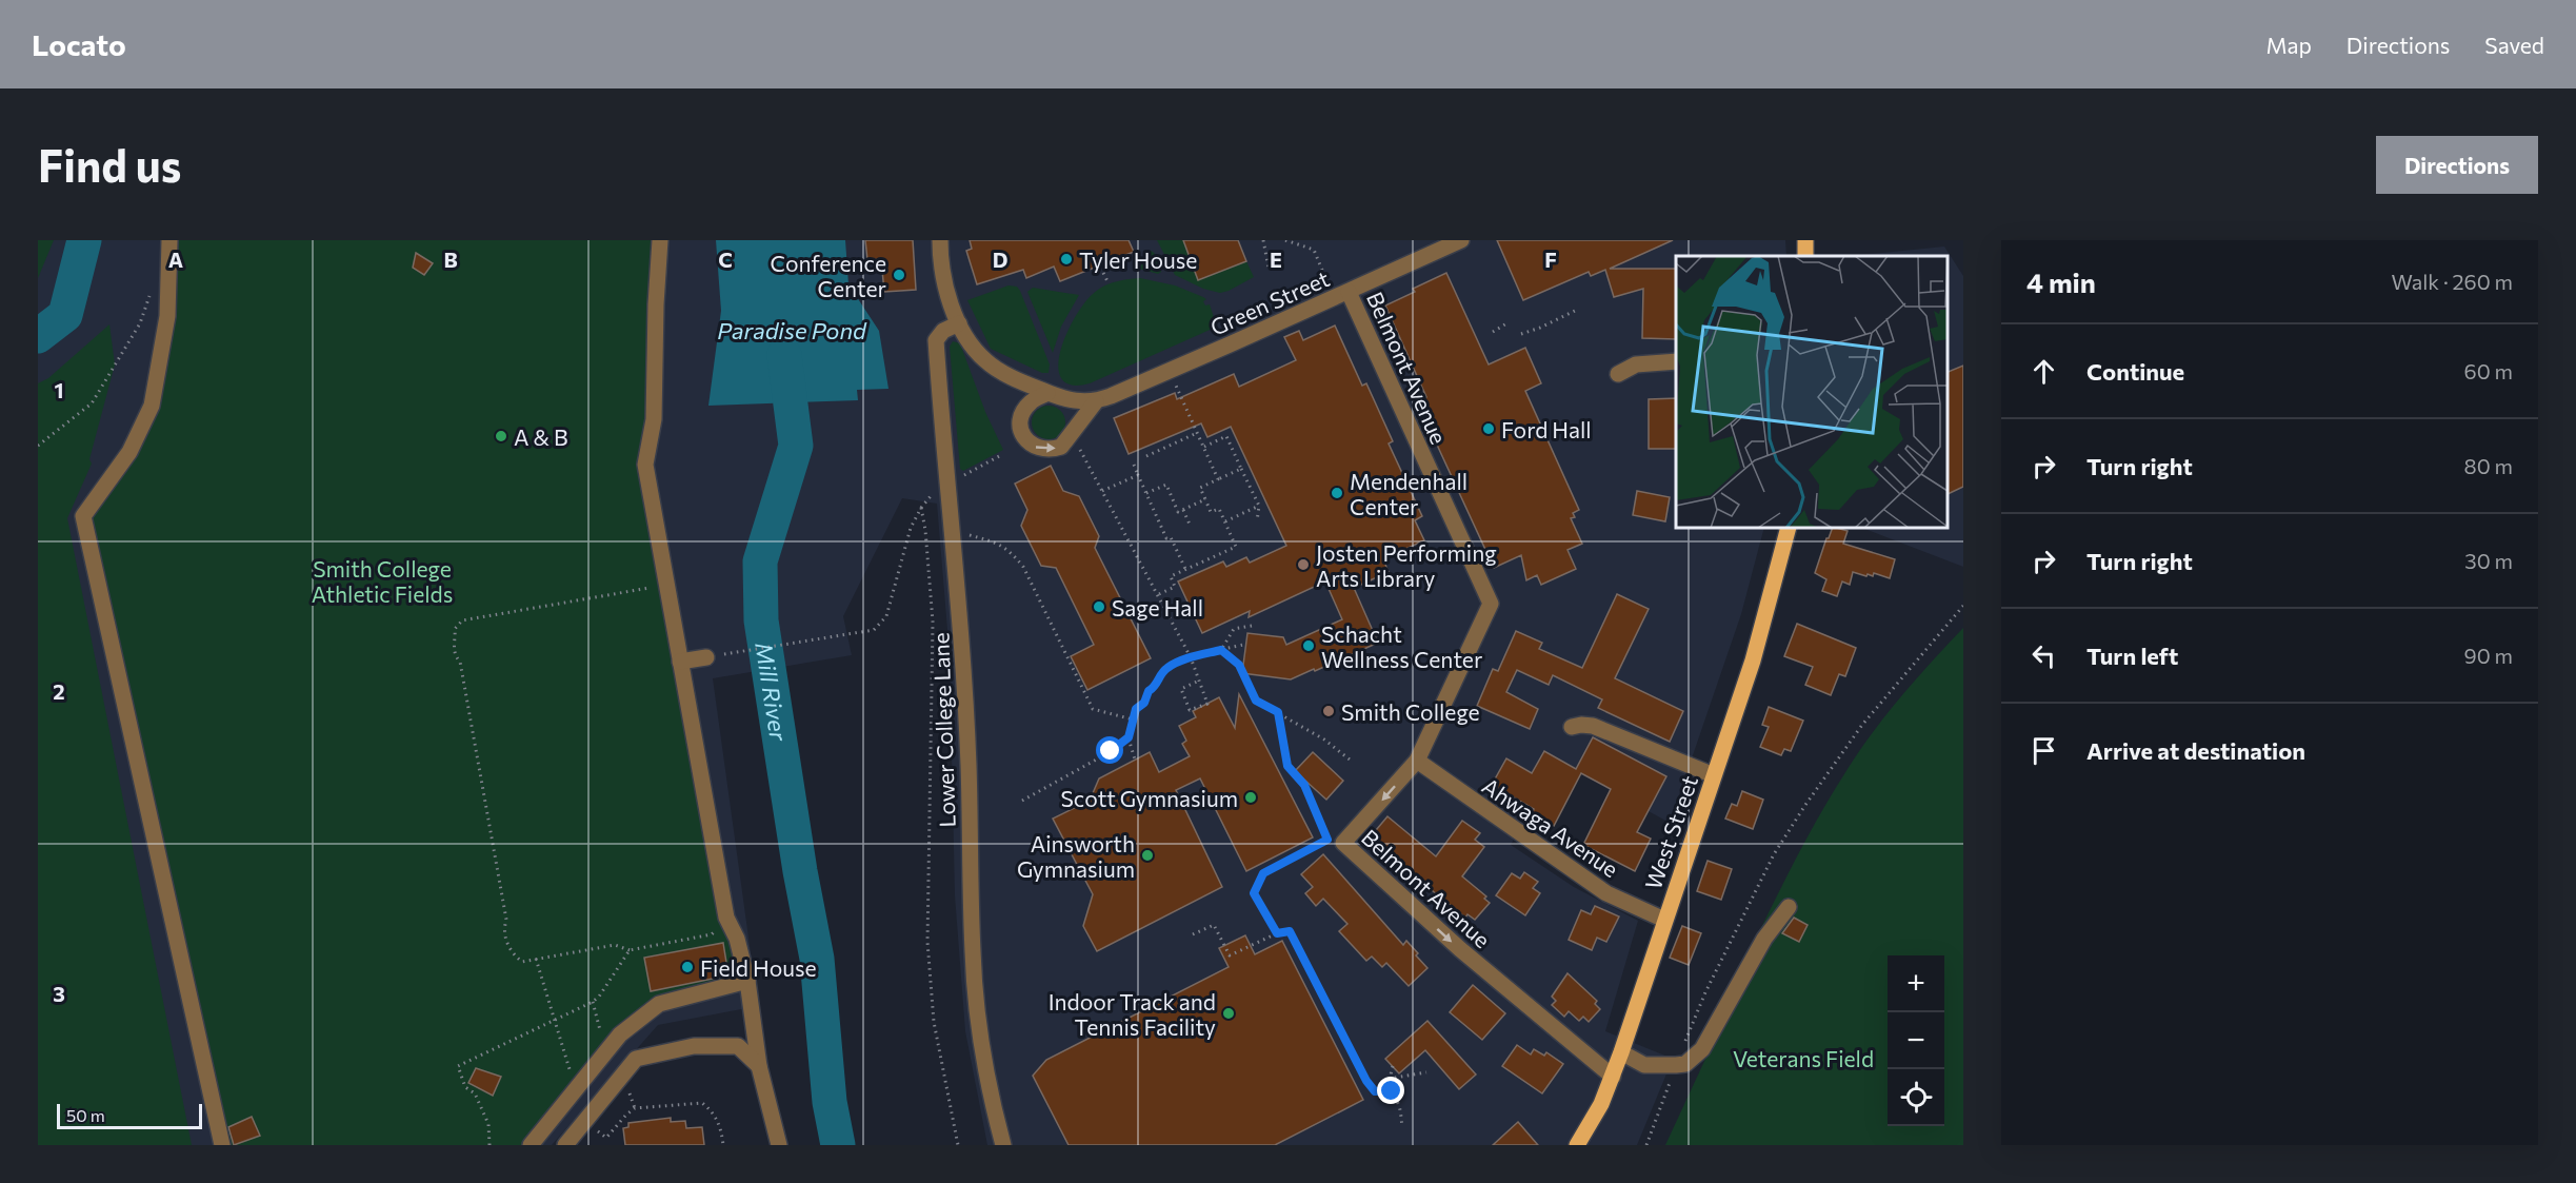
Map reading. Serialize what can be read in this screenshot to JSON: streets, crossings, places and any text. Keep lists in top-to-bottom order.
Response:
{
  "streets": {
    "main road": ["West Street"],
    "street": [
      "Green Street",
      "Belmont Avenue",
      "Lower College Lane",
      "Ahwaga Avenue"
    ]
  },
  "crossings": [
    ["Green Street", "Belmont Avenue"],
    ["Green Street", "Lower College Lane"],
    ["Belmont Avenue", "Ahwaga Avenue"],
    ["Belmont Avenue", "West Street"],
    ["Ahwaga Avenue", "West Street"]
  ],
  "water": ["Paradise Pond", "Mill River"],
  "parks": ["Smith College Athletic Fields", "Veterans Field"],
  "places": [
    "Tyler House",
    "Conference Center",
    "Ford Hall",
    "A & B",
    "Mendenhall Center",
    "Josten Performing Arts Library",
    "Sage Hall",
    "Schacht Wellness Center",
    "Smith College",
    "Scott Gymnasium",
    "Ainsworth Gymnasium",
    "Field House",
    "Indoor Track and Tennis Facility"
  ],
  "scale_bar": "50 m",
  "page": {
    "header": "Locato",
    "nav": ["Map", "Directions", "Saved"],
    "buttons": "Directions",
    "title": "Find us",
    "heading": ["4 min", "Walk · 260 m"],
    "list": [
      ["Continue", "60 m"],
      ["Turn right", "80 m"],
      ["Turn right", "30 m"],
      ["Turn left", "90 m"],
      "Arrive at destination"
    ],
    "map_buttons": ["+", "−"],
    "scale": "50 m"
  },
  "grid": {
    "columns": [
      "A",
      "B",
      "C",
      "D",
      "E",
      "F"
    ],
    "rows": ["1", "2", "3"]
  }
}
